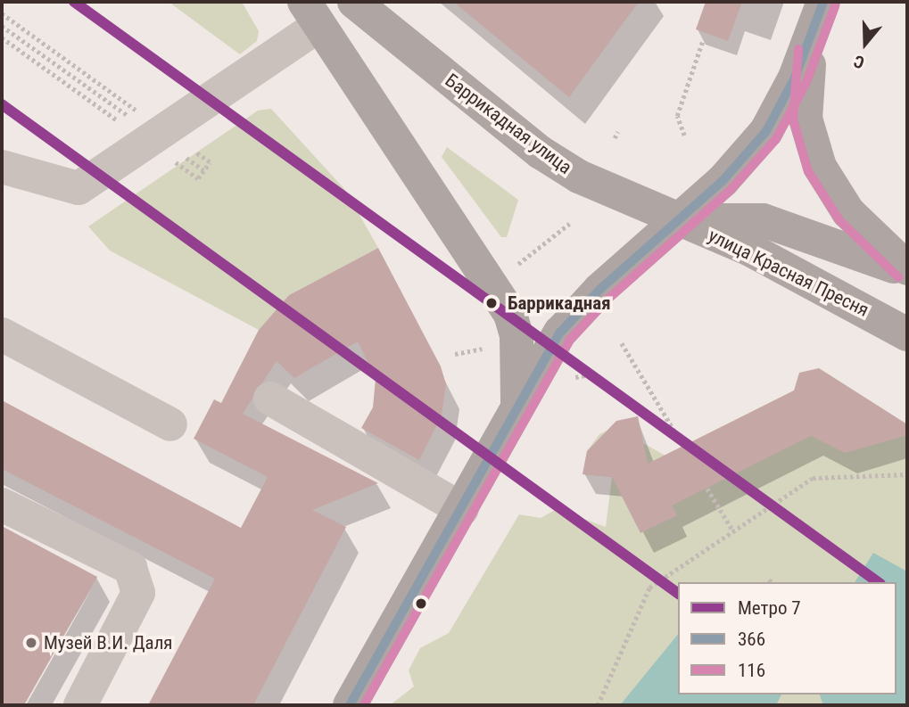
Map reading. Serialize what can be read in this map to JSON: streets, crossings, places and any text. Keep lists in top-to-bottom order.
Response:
{
  "streets": {
    "main road": ["Баррикадная улица", "улица Красная Пресня"]
  },
  "crossings": [
    ["Баррикадная улица", "улица Красная Пресня"]
  ],
  "places": ["Баррикадная", "Музей В.И. Даля"],
  "lines": ["metro line 7", "transit line 366", "transit line 116"],
  "legend": ["Метро 7", "366", "116"],
  "north": "bottom"
}
